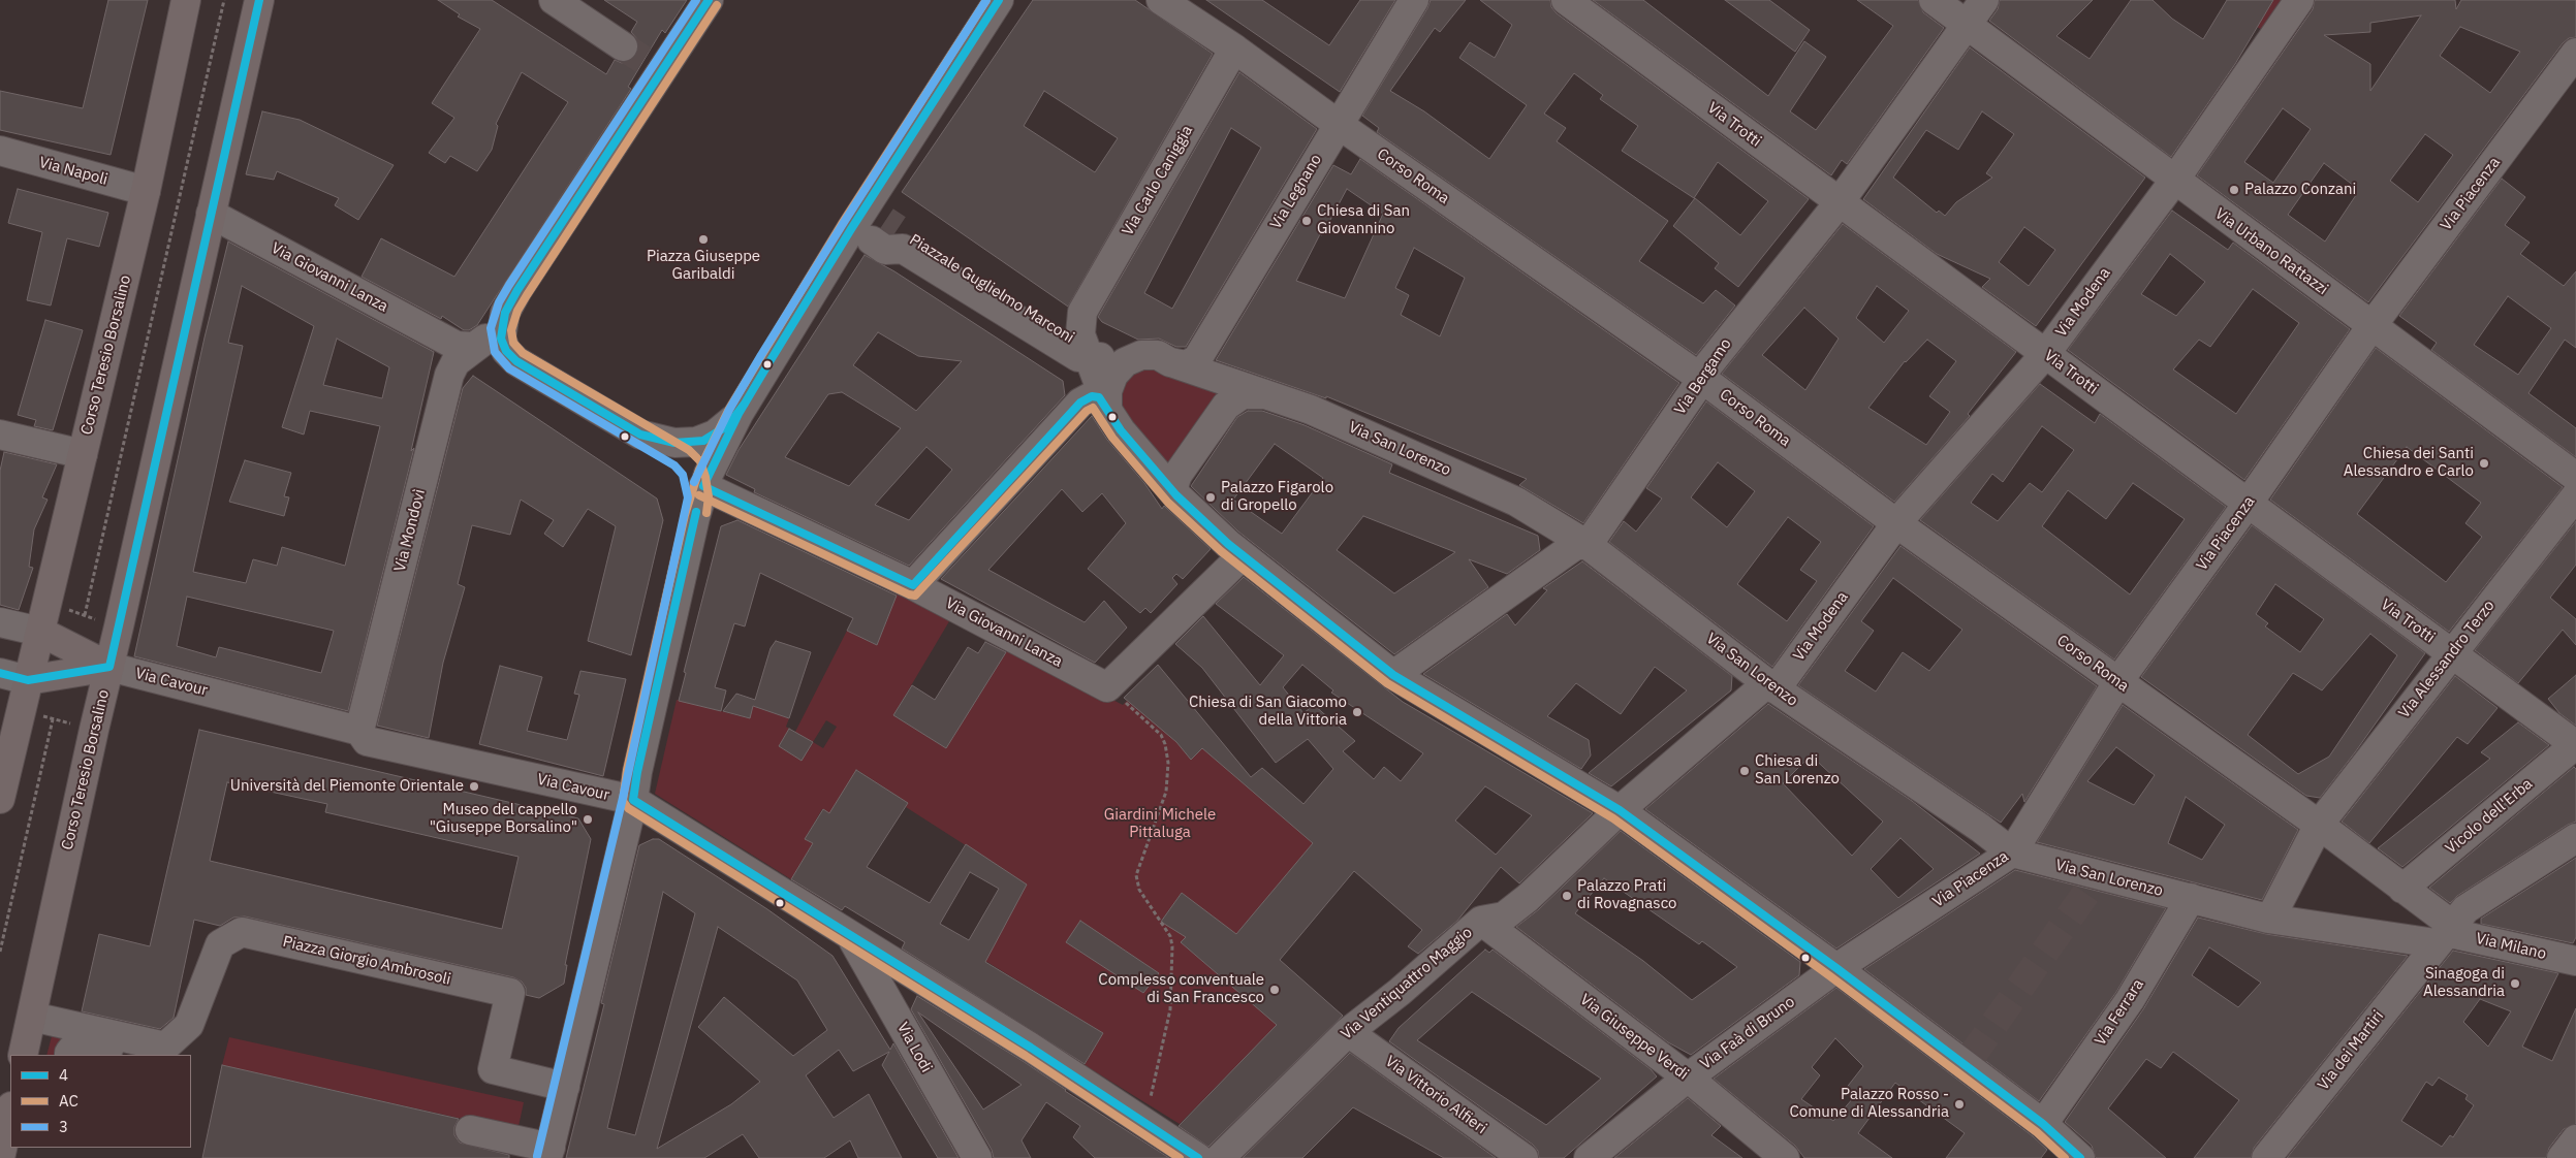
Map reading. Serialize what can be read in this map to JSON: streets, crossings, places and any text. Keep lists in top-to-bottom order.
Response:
{
  "streets": {
    "main road": ["Corso Teresio Borsalino"],
    "street": [
      "Via Trotti",
      "Via Napoli",
      "Corso Roma",
      "Via Carlo Caniggia",
      "Via Legnano",
      "Via Piacenza",
      "Via Urbano Rattazzi",
      "Via Giovanni Lanza",
      "Piazzale Guglielmo Marconi",
      "Via Modena",
      "Via Bergamo",
      "Via San Lorenzo",
      "Via Mondovì",
      "Via Alessandro Terzo",
      "Via Cavour",
      "Vicolo dell'Erba",
      "Via Milano",
      "Piazza Giorgio Ambrosoli",
      "Via Ventiquattro Maggio",
      "Via Ferrara",
      "Via Faà di Bruno",
      "Via Giuseppe Verdi",
      "Via Lodi",
      "Via dei Martiri",
      "Via Vittorio Alfieri"
    ]
  },
  "crossings": [
    ["Via Trotti", "Via Piacenza"],
    ["Via Trotti", "Via Modena"],
    ["Via Trotti", "Via Bergamo"],
    ["Via Trotti", "Via Alessandro Terzo"],
    ["Via Trotti", "Vicolo dell'Erba"],
    ["Via Napoli", "Corso Teresio Borsalino"],
    ["Corso Roma", "Via Carlo Caniggia"],
    ["Corso Roma", "Via Legnano"],
    ["Corso Roma", "Via Piacenza"],
    ["Corso Roma", "Via Modena"],
    ["Corso Roma", "Via Bergamo"],
    ["Corso Roma", "Via Alessandro Terzo"],
    ["Corso Roma", "Vicolo dell'Erba"],
    ["Corso Roma", "Via Milano"],
    ["Corso Roma", "Via dei Martiri"],
    ["Via Carlo Caniggia", "Piazzale Guglielmo Marconi"],
    ["Via Piacenza", "Via Urbano Rattazzi"],
    ["Via Piacenza", "Piazzale Guglielmo Marconi"],
    ["Via Piacenza", "Via San Lorenzo"],
    ["Via Piacenza", "Via Faà di Bruno"],
    ["Via Urbano Rattazzi", "Via Modena"],
    ["Via Urbano Rattazzi", "Via Bergamo"],
    ["Via Giovanni Lanza", "Corso Teresio Borsalino"],
    ["Via Giovanni Lanza", "Via Mondovì"],
    ["Piazzale Guglielmo Marconi", "Via Ventiquattro Maggio"],
    ["Piazzale Guglielmo Marconi", "Via Ferrara"],
    ["Piazzale Guglielmo Marconi", "Via Faà di Bruno"],
    ["Via Modena", "Via San Lorenzo"],
    ["Via Modena", "Via Ventiquattro Maggio"],
    ["Corso Teresio Borsalino", "Via Cavour"],
    ["Via Bergamo", "Via San Lorenzo"],
    ["Via San Lorenzo", "Via Alessandro Terzo"],
    ["Via San Lorenzo", "Via Milano"],
    ["Via San Lorenzo", "Via Ventiquattro Maggio"],
    ["Via San Lorenzo", "Via Ferrara"],
    ["Via Mondovì", "Via Cavour"],
    ["Via Alessandro Terzo", "Via Milano"],
    ["Via Cavour", "Via Lodi"],
    ["Via Milano", "Via dei Martiri"],
    ["Via Ventiquattro Maggio", "Via Giuseppe Verdi"],
    ["Via Ventiquattro Maggio", "Via Vittorio Alfieri"],
    ["Via Faà di Bruno", "Via Giuseppe Verdi"]
  ],
  "parks": ["Giardini Michele Pittaluga"],
  "places": [
    "Palazzo Conzani",
    "Chiesa di San Giovannino",
    "Piazza Giuseppe Garibaldi",
    "Chiesa dei Santi Alessandro e Carlo",
    "Palazzo Figarolo di Gropello",
    "Chiesa di San Giacomo della Vittoria",
    "Chiesa di San Lorenzo",
    "Università del Piemonte Orientale",
    "Museo del cappello \"Giuseppe Borsalino\"",
    "Palazzo Prati di Rovagnasco",
    "Sinagoga di Alessandria",
    "Complesso conventuale di San Francesco",
    "Palazzo Rosso - Comune di Alessandria"
  ],
  "lines": ["transit line 4", "transit line AC", "transit line 3"],
  "legend": ["4", "AC", "3"]
}
